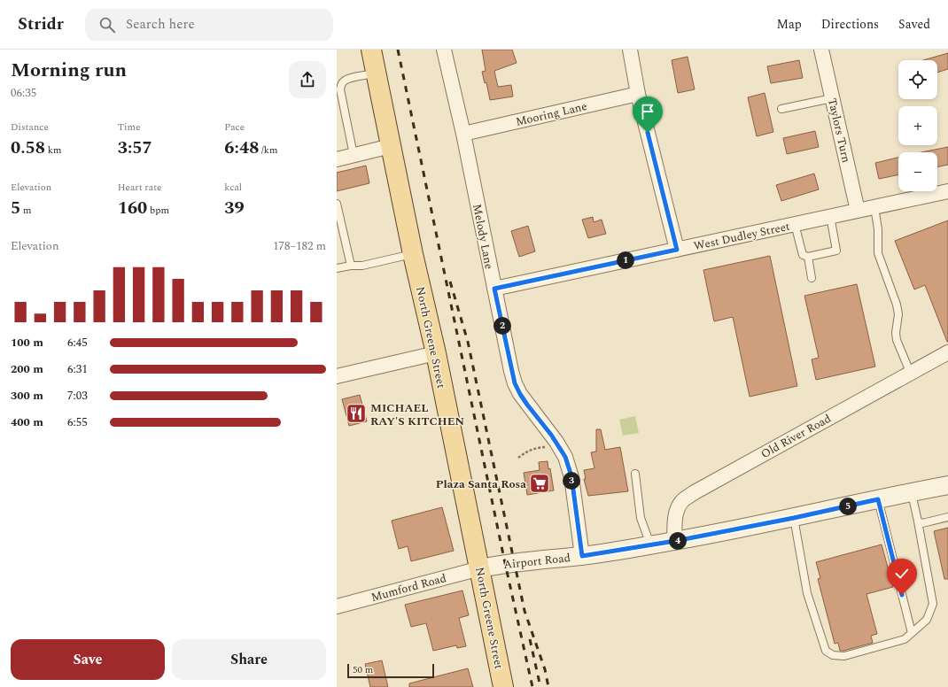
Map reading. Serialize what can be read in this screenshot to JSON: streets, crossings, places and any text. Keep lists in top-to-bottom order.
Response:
{
  "streets": {
    "main road": ["North Greene Street"],
    "street": [
      "Mooring Lane",
      "Taylors Turn",
      "West Dudley Street",
      "Melody Lane",
      "Old River Road",
      "Airport Road",
      "Mumford Road"
    ]
  },
  "crossings": [
    ["Mooring Lane", "Melody Lane"],
    ["Taylors Turn", "West Dudley Street"],
    ["West Dudley Street", "Melody Lane"],
    ["Melody Lane", "Airport Road"],
    ["North Greene Street", "Airport Road"],
    ["North Greene Street", "Mumford Road"],
    ["Old River Road", "Airport Road"],
    ["Airport Road", "Mumford Road"]
  ],
  "places": {
    "restaurant": ["MICHAEL RAY'S KITCHEN"],
    "supermarket": ["Plaza Santa Rosa"]
  },
  "scale_bar": "50 m",
  "page": {
    "header": "Stridr",
    "search": "Search here",
    "nav": ["Map", "Directions", "Saved"],
    "heading": ["Morning run", "06:35"],
    "map_buttons": ["+", "−"],
    "stats": [
      ["Distance", "0.58 km"],
      ["Time", "3:57"],
      ["Pace", "6:48 /km"],
      ["Elevation", "5 m"],
      ["Heart rate", "160 bpm"],
      ["kcal", "39"]
    ],
    "chart": ["Elevation", "178–182 m"],
    "pins": [
      "1",
      "2",
      "3",
      "5",
      "4"
    ],
    "list": [
      {
        "name": "100 m",
        "note": "6:45"
      },
      {
        "name": "200 m",
        "note": "6:31"
      },
      {
        "name": "300 m",
        "note": "7:03"
      },
      {
        "name": "400 m",
        "note": "6:55"
      }
    ],
    "buttons": ["Save", "Share"],
    "scale": "50 m"
  }
}
